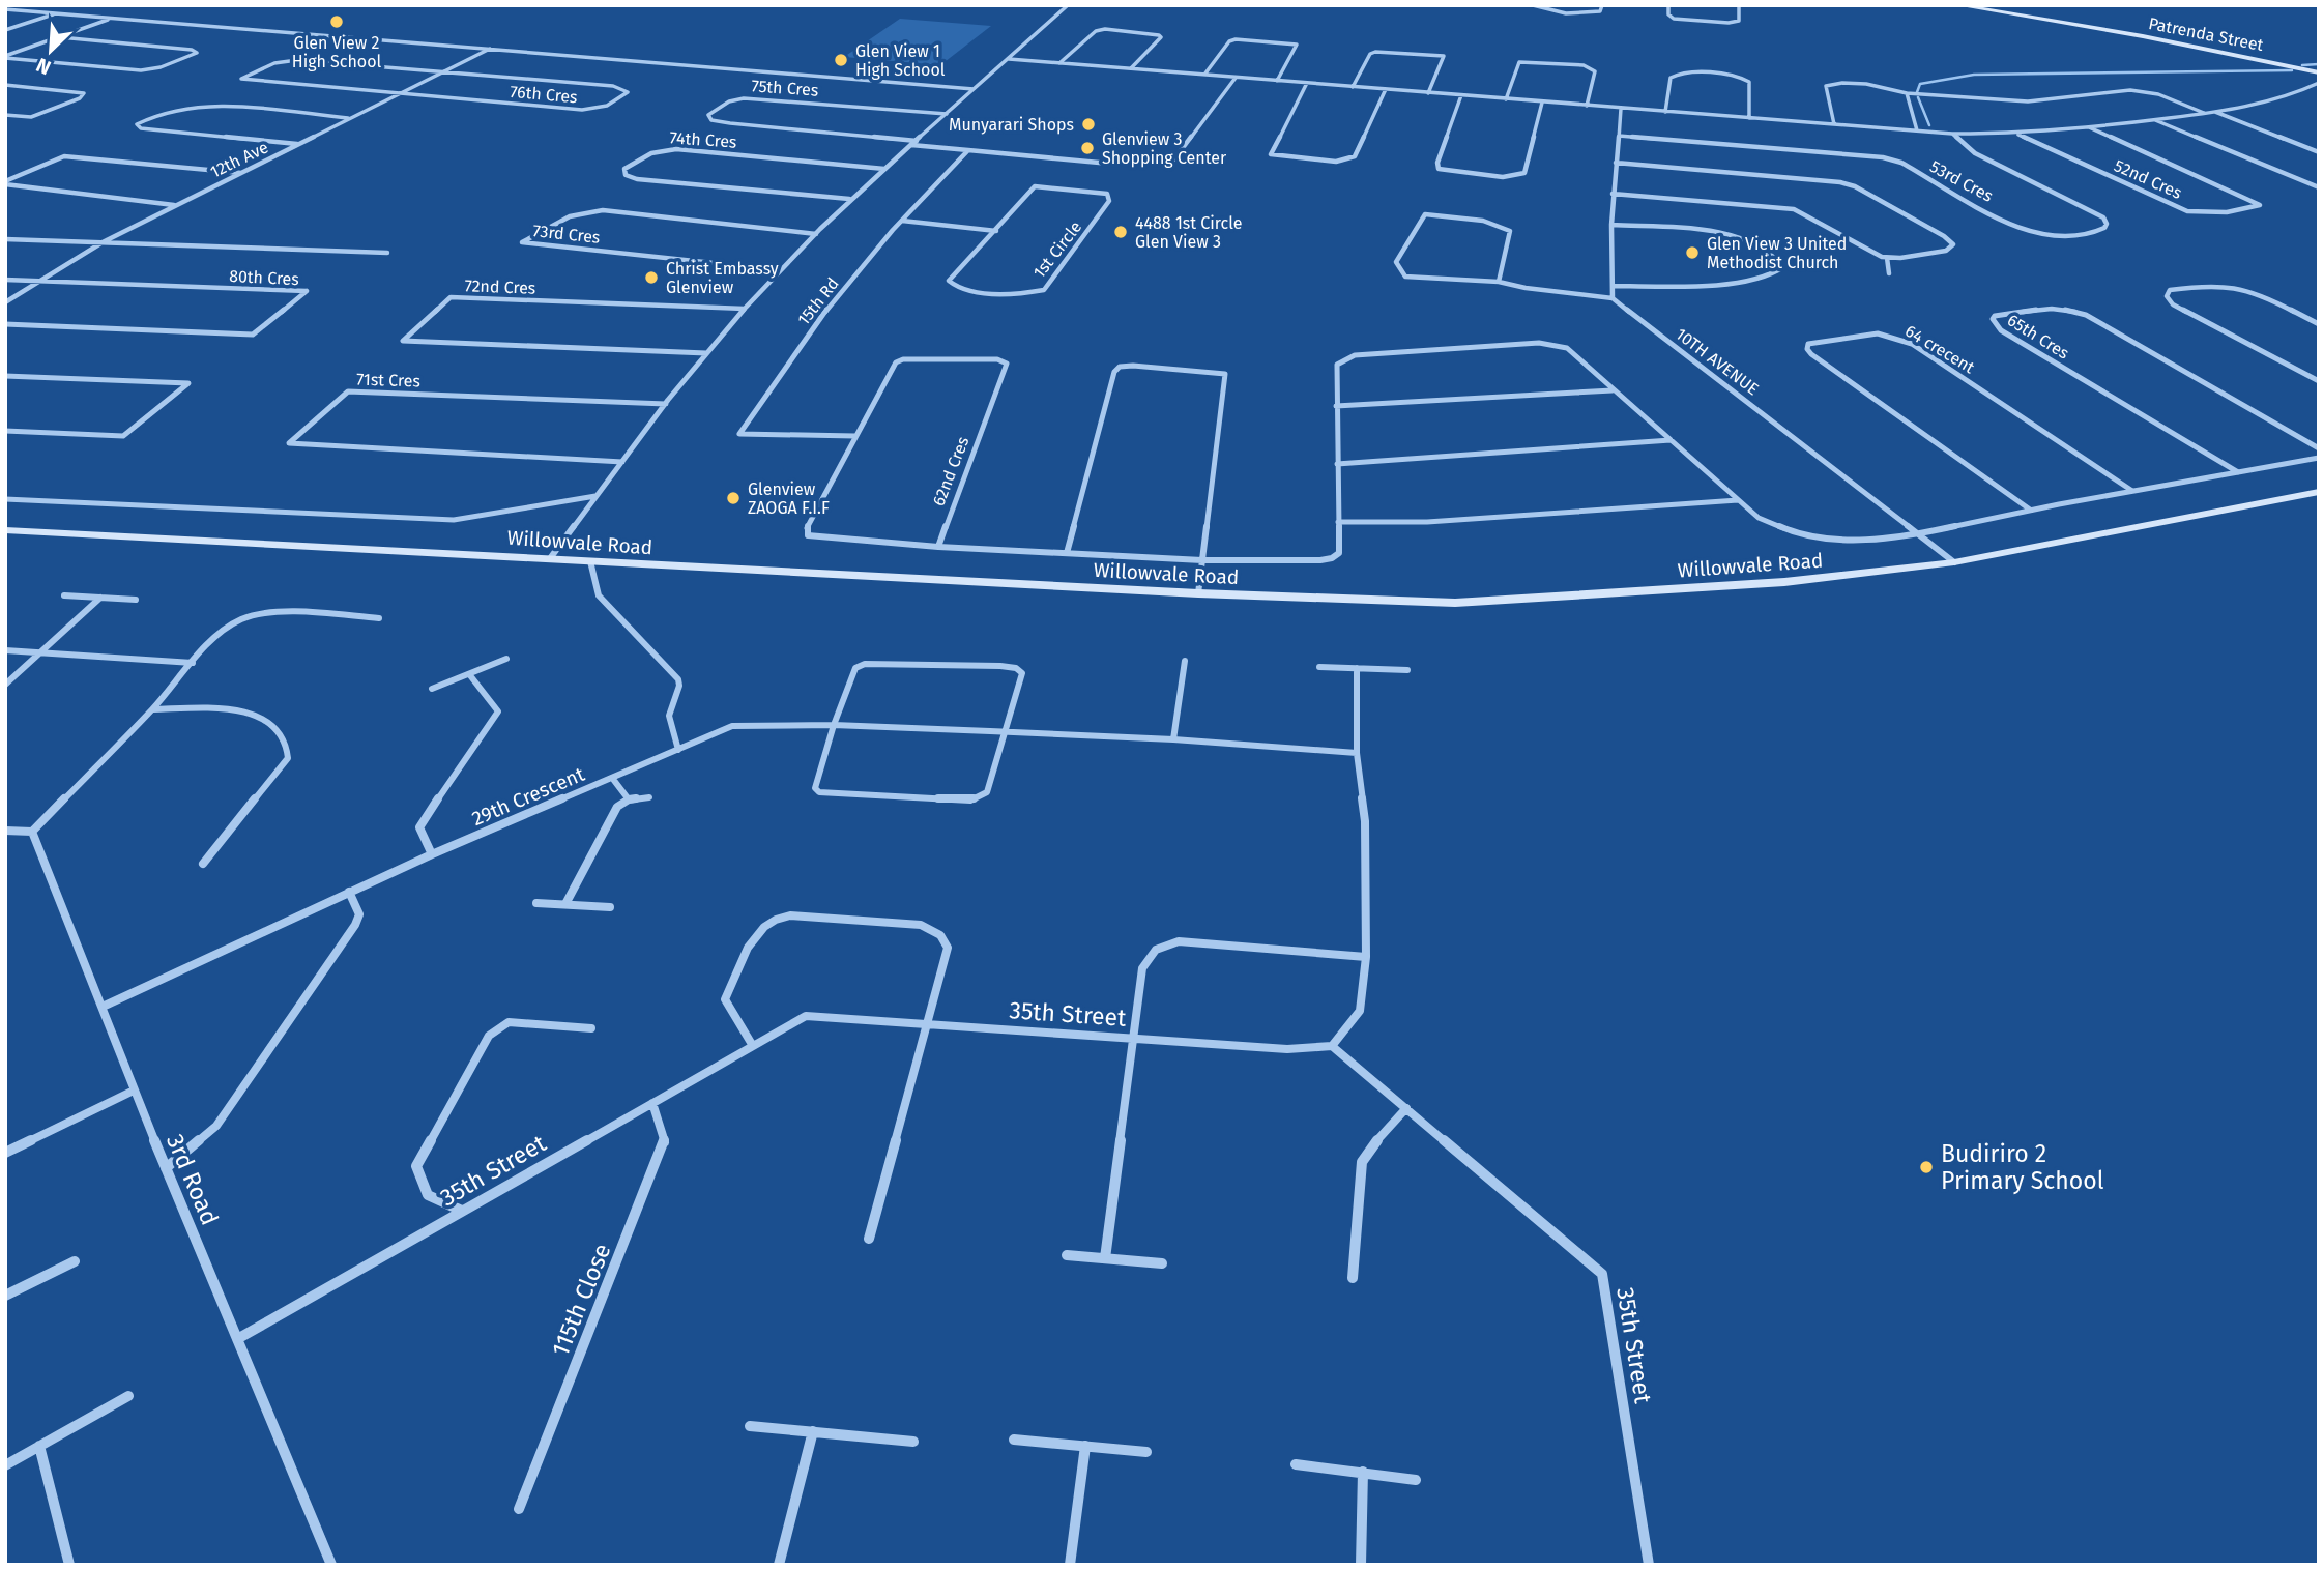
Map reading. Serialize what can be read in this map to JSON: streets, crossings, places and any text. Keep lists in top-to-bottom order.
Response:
{
  "streets": {
    "street": [
      "Patrenda Street",
      "75th Cres",
      "76th Cres",
      "74th Cres",
      "12th Ave",
      "52nd Cres",
      "53rd Cres",
      "73rd Cres",
      "1st Circle",
      "80th Cres",
      "72nd Cres",
      "15th Rd",
      "65th Cres",
      "64 crecent",
      "10TH AVENUE",
      "71st Cres",
      "62nd Cres",
      "Willowvale Road",
      "29th Crescent",
      "35th Street",
      "3rd Road",
      "115th Close"
    ]
  },
  "crossings": [
    ["76th Cres", "12th Ave"],
    ["12th Ave", "80th Cres"],
    ["15th Rd", "62nd Cres"],
    ["10TH AVENUE", "Willowvale Road"],
    ["29th Crescent", "3rd Road"],
    ["35th Street", "3rd Road"],
    ["35th Street", "115th Close"]
  ],
  "places": [
    "Glen View 2 High School",
    "Glen View 1 High School",
    "Munyarari Shops",
    "Glenview 3 Shopping Center",
    "4488 1st Circle Glen View 3",
    "Glen View 3 United Methodist Church",
    "Christ Embassy Glenview",
    "Glenview ZAOGA F.I.F",
    "Budiriro 2 Primary School"
  ],
  "north": "bottom left"
}
